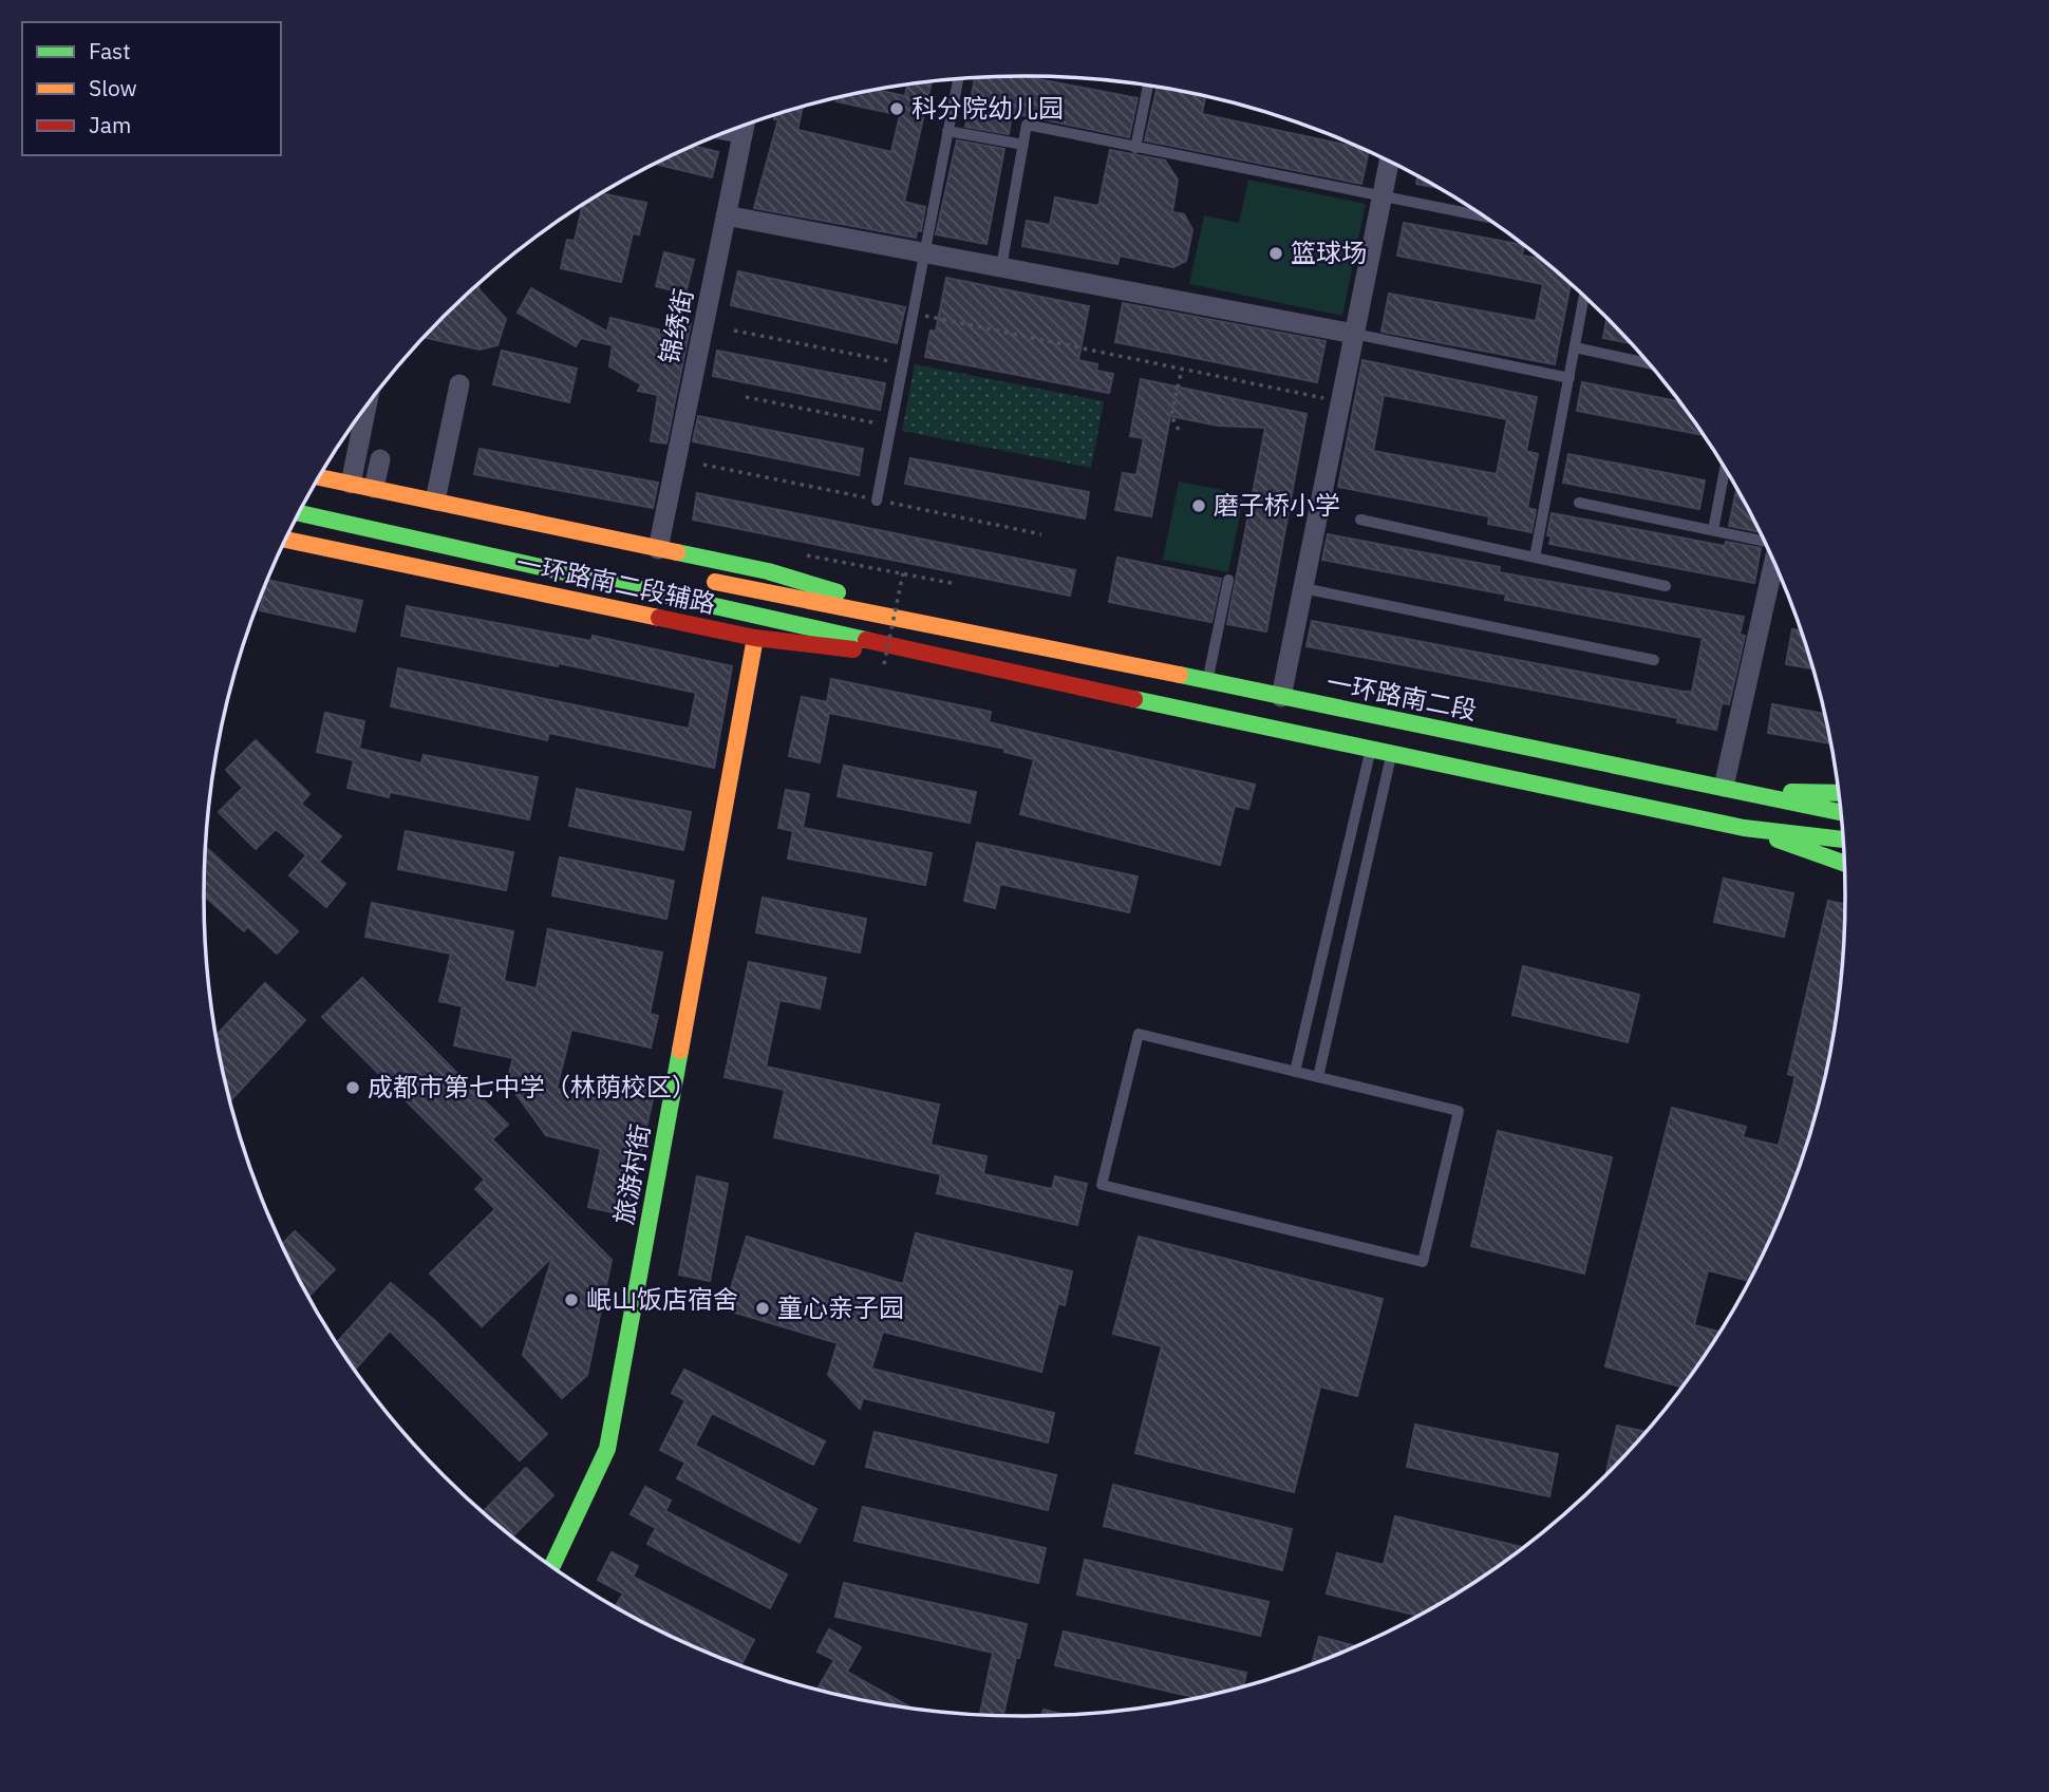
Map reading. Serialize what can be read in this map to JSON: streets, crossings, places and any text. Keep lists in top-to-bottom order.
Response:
{
  "streets": {
    "main road": ["一环路南二段辅路", "一环路南二段", "旅游村街"],
    "street": ["锦绣街"]
  },
  "crossings": [
    ["锦绣街", "一环路南二段辅路"],
    ["一环路南二段辅路", "一环路南二段"],
    ["一环路南二段辅路", "旅游村街"]
  ],
  "places": [
    "科分院幼儿园",
    "篮球场",
    "磨子桥小学",
    "成都市第七中学（林荫校区）",
    "岷山饭店宿舍",
    "童心亲子园"
  ],
  "legend": ["Fast", "Slow", "Jam"]
}
